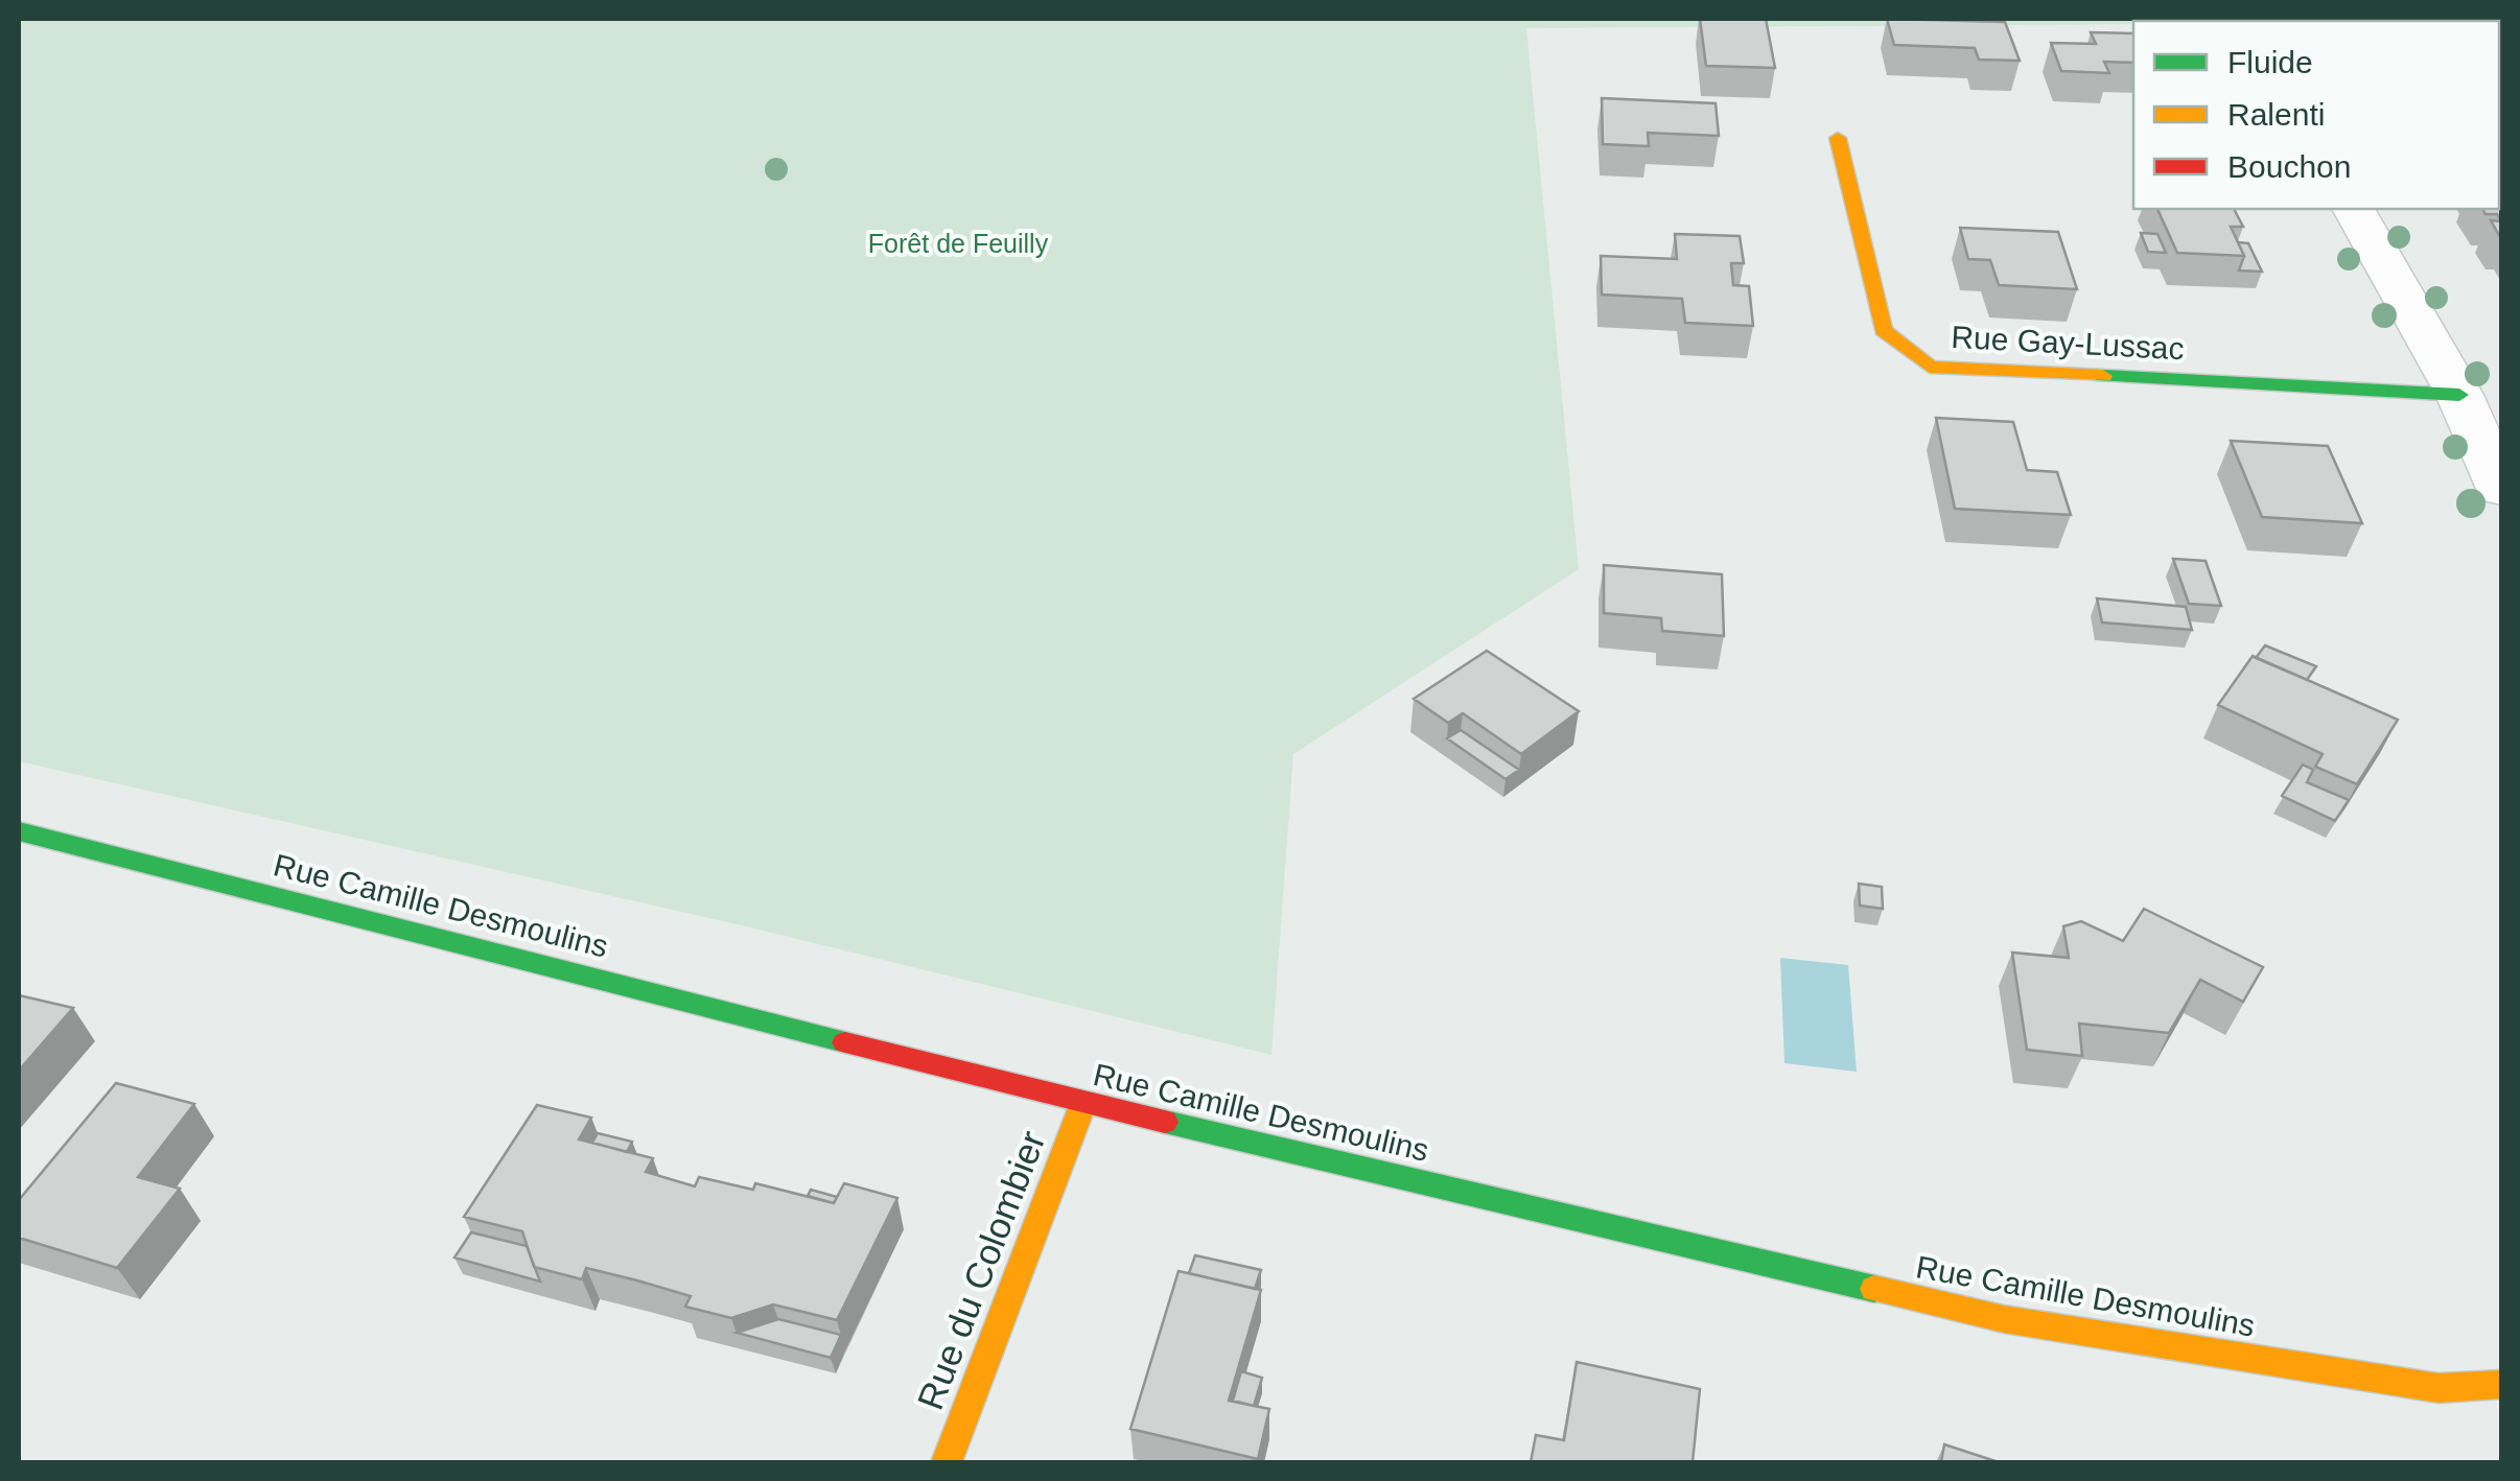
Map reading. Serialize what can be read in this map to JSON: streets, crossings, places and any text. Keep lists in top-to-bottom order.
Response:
{
  "streets": {
    "street": ["Rue Gay-Lussac", "Rue Camille Desmoulins", "Rue du Colombier"]
  },
  "crossings": [
    ["Rue Camille Desmoulins", "Rue du Colombier"]
  ],
  "parks": ["Forêt de Feuilly"],
  "legend": ["Fluide", "Ralenti", "Bouchon"]
}
